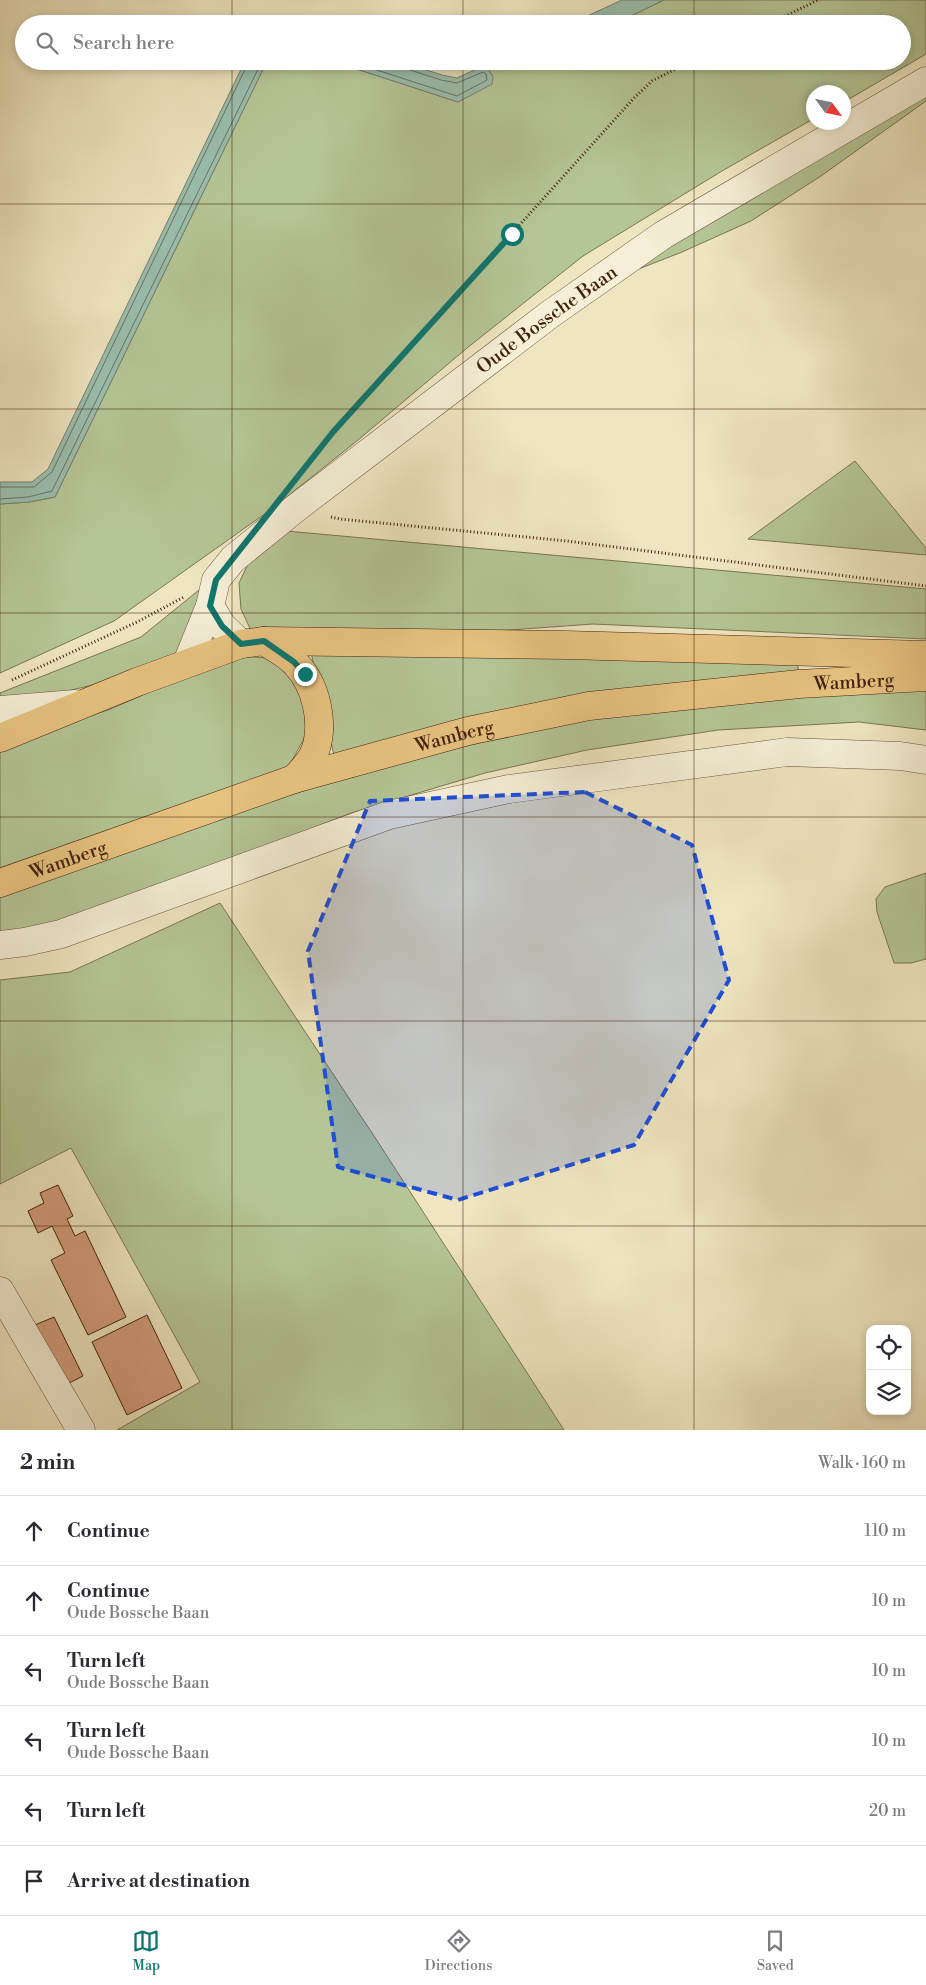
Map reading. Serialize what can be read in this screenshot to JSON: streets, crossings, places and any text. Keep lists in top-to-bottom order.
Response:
{
  "streets": {
    "main road": ["Wamberg"],
    "street": ["Oude Bossche Baan"]
  },
  "crossings": [
    ["Oude Bossche Baan", "Wamberg"]
  ],
  "north": "bottom right",
  "page": {
    "search": "Search here",
    "heading": ["2 min", "Walk · 160 m"],
    "list": [
      ["Continue", "110 m"],
      ["Continue", "Oude Bossche Baan", "10 m"],
      ["Turn left", "Oude Bossche Baan", "10 m"],
      ["Turn left", "Oude Bossche Baan", "10 m"],
      ["Turn left", "20 m"],
      "Arrive at destination"
    ],
    "nav": ["Map", "Directions", "Saved"]
  }
}
